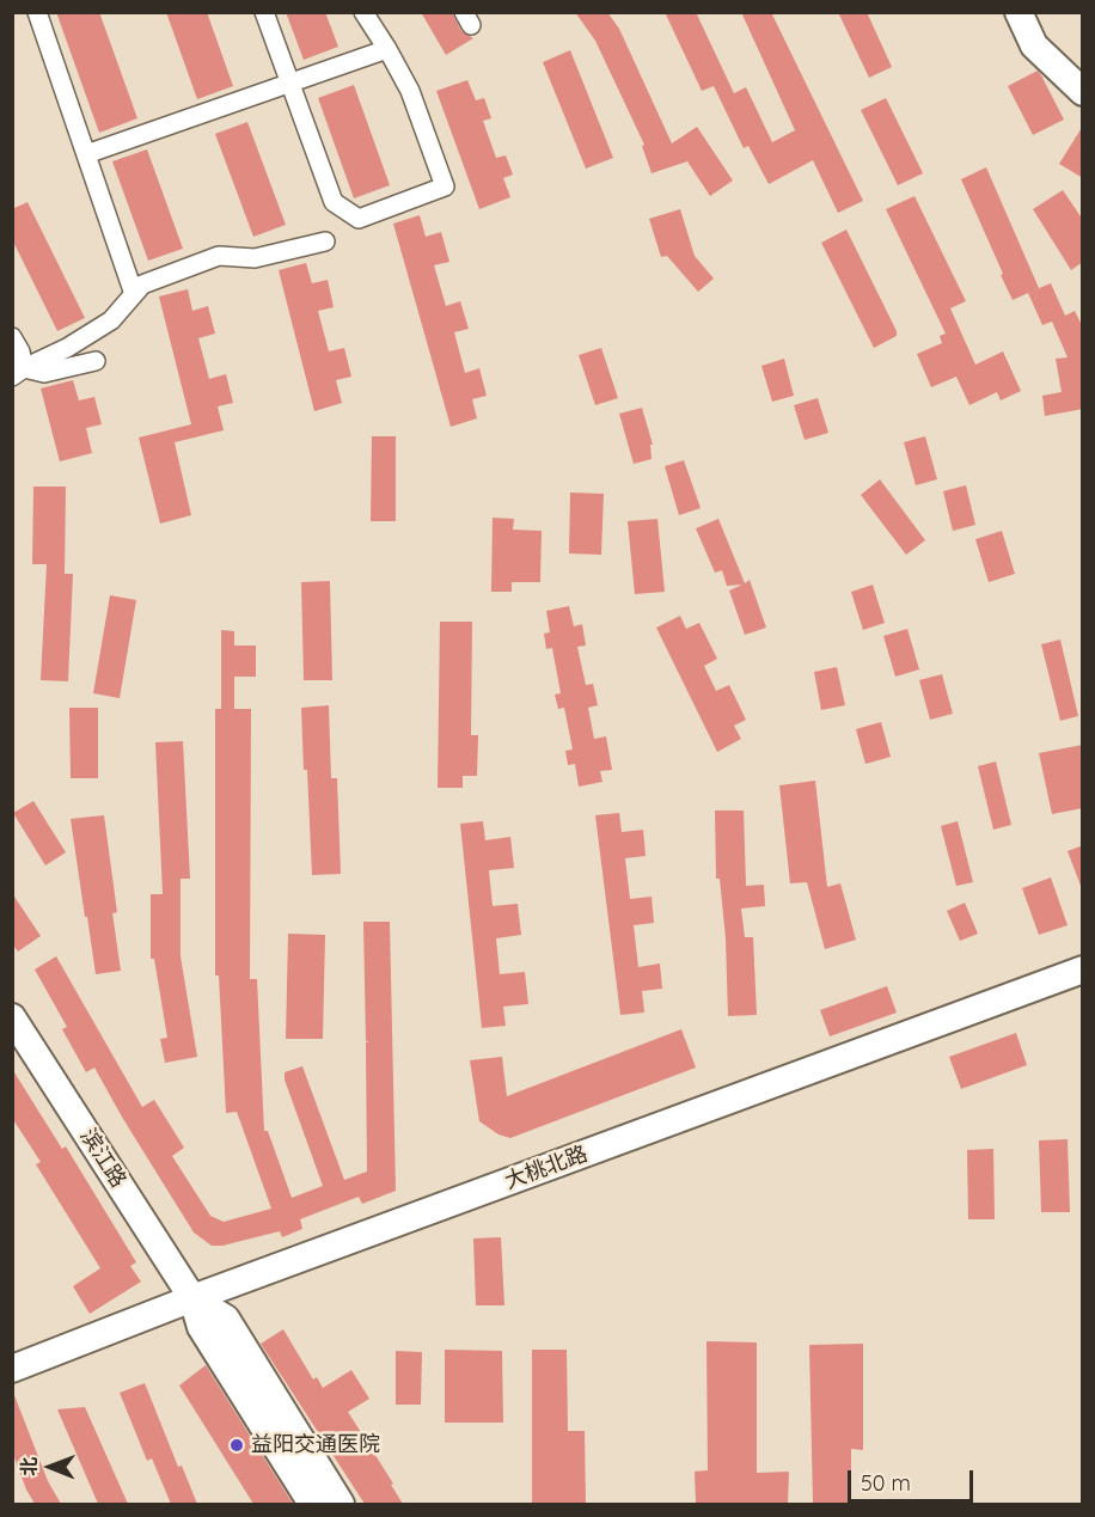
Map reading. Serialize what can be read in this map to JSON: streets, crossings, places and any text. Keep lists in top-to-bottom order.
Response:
{
  "streets": {
    "street": ["滨江路", "大桃北路"]
  },
  "crossings": [
    ["滨江路", "大桃北路"]
  ],
  "places": ["益阳交通医院"],
  "scale_bar": "50 m",
  "north": "left"
}
